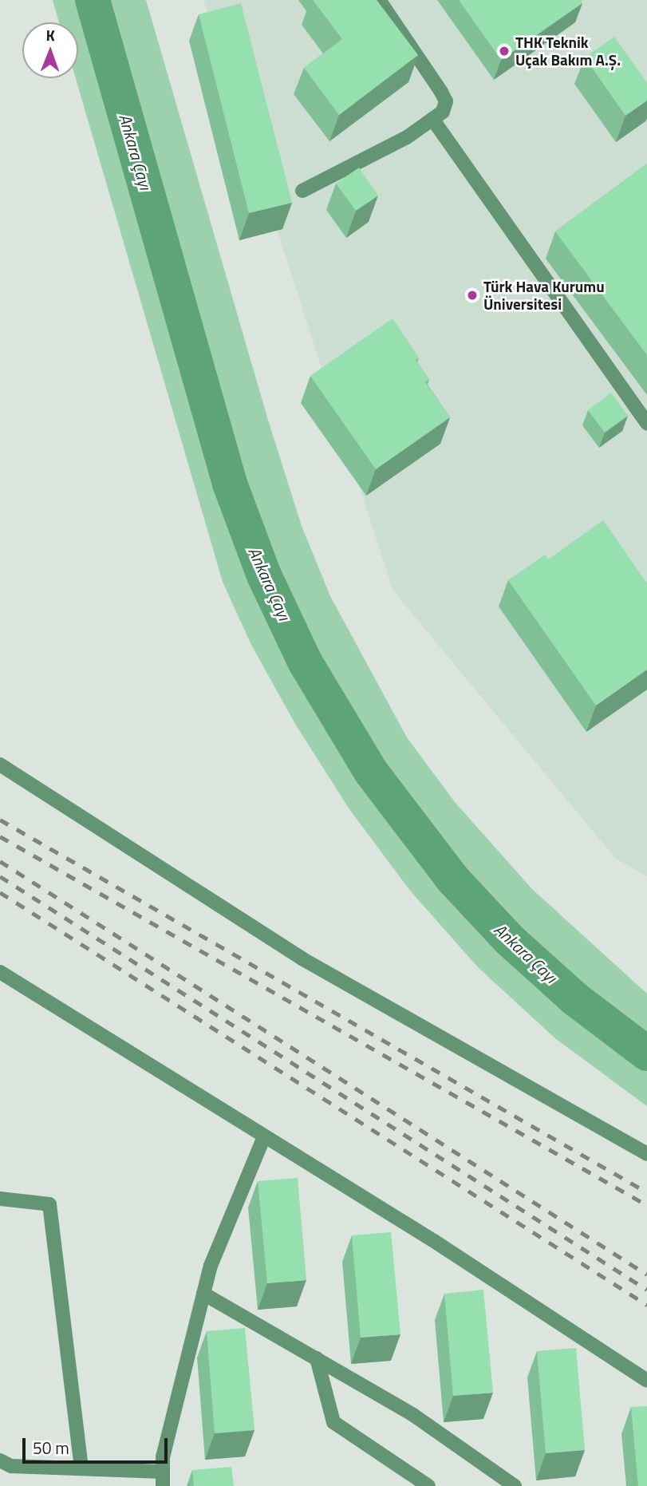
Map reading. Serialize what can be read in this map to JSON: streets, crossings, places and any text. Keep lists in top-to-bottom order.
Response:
{
  "water": ["Ankara Çayı"],
  "places": ["THK Teknik Uçak Bakım A.Ş.", "Türk Hava Kurumu Üniversitesi"],
  "scale_bar": "50 m",
  "north": "top"
}
